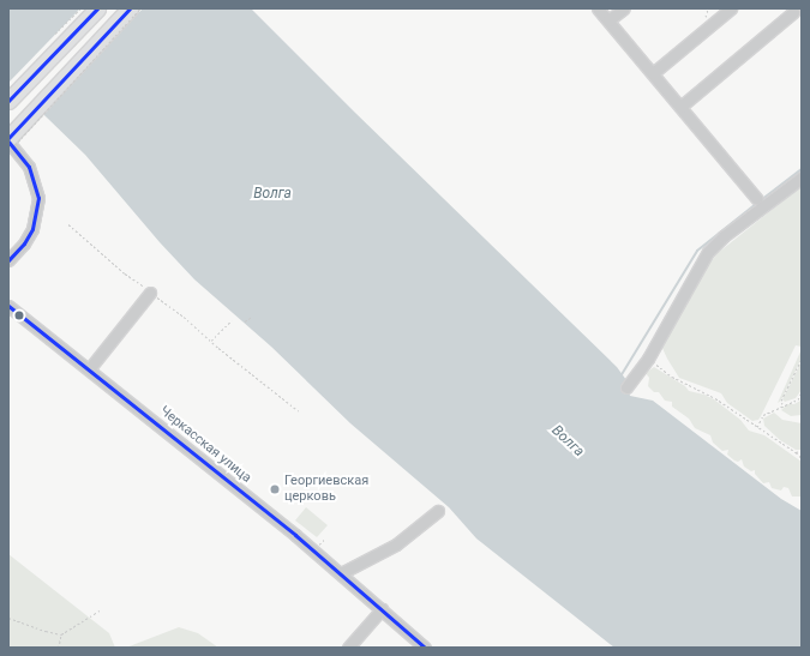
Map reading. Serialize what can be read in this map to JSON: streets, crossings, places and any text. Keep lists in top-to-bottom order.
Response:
{
  "streets": {
    "street": ["Черкасская улица"]
  },
  "water": ["Волга"],
  "places": ["Георгиевская церковь"]
}
